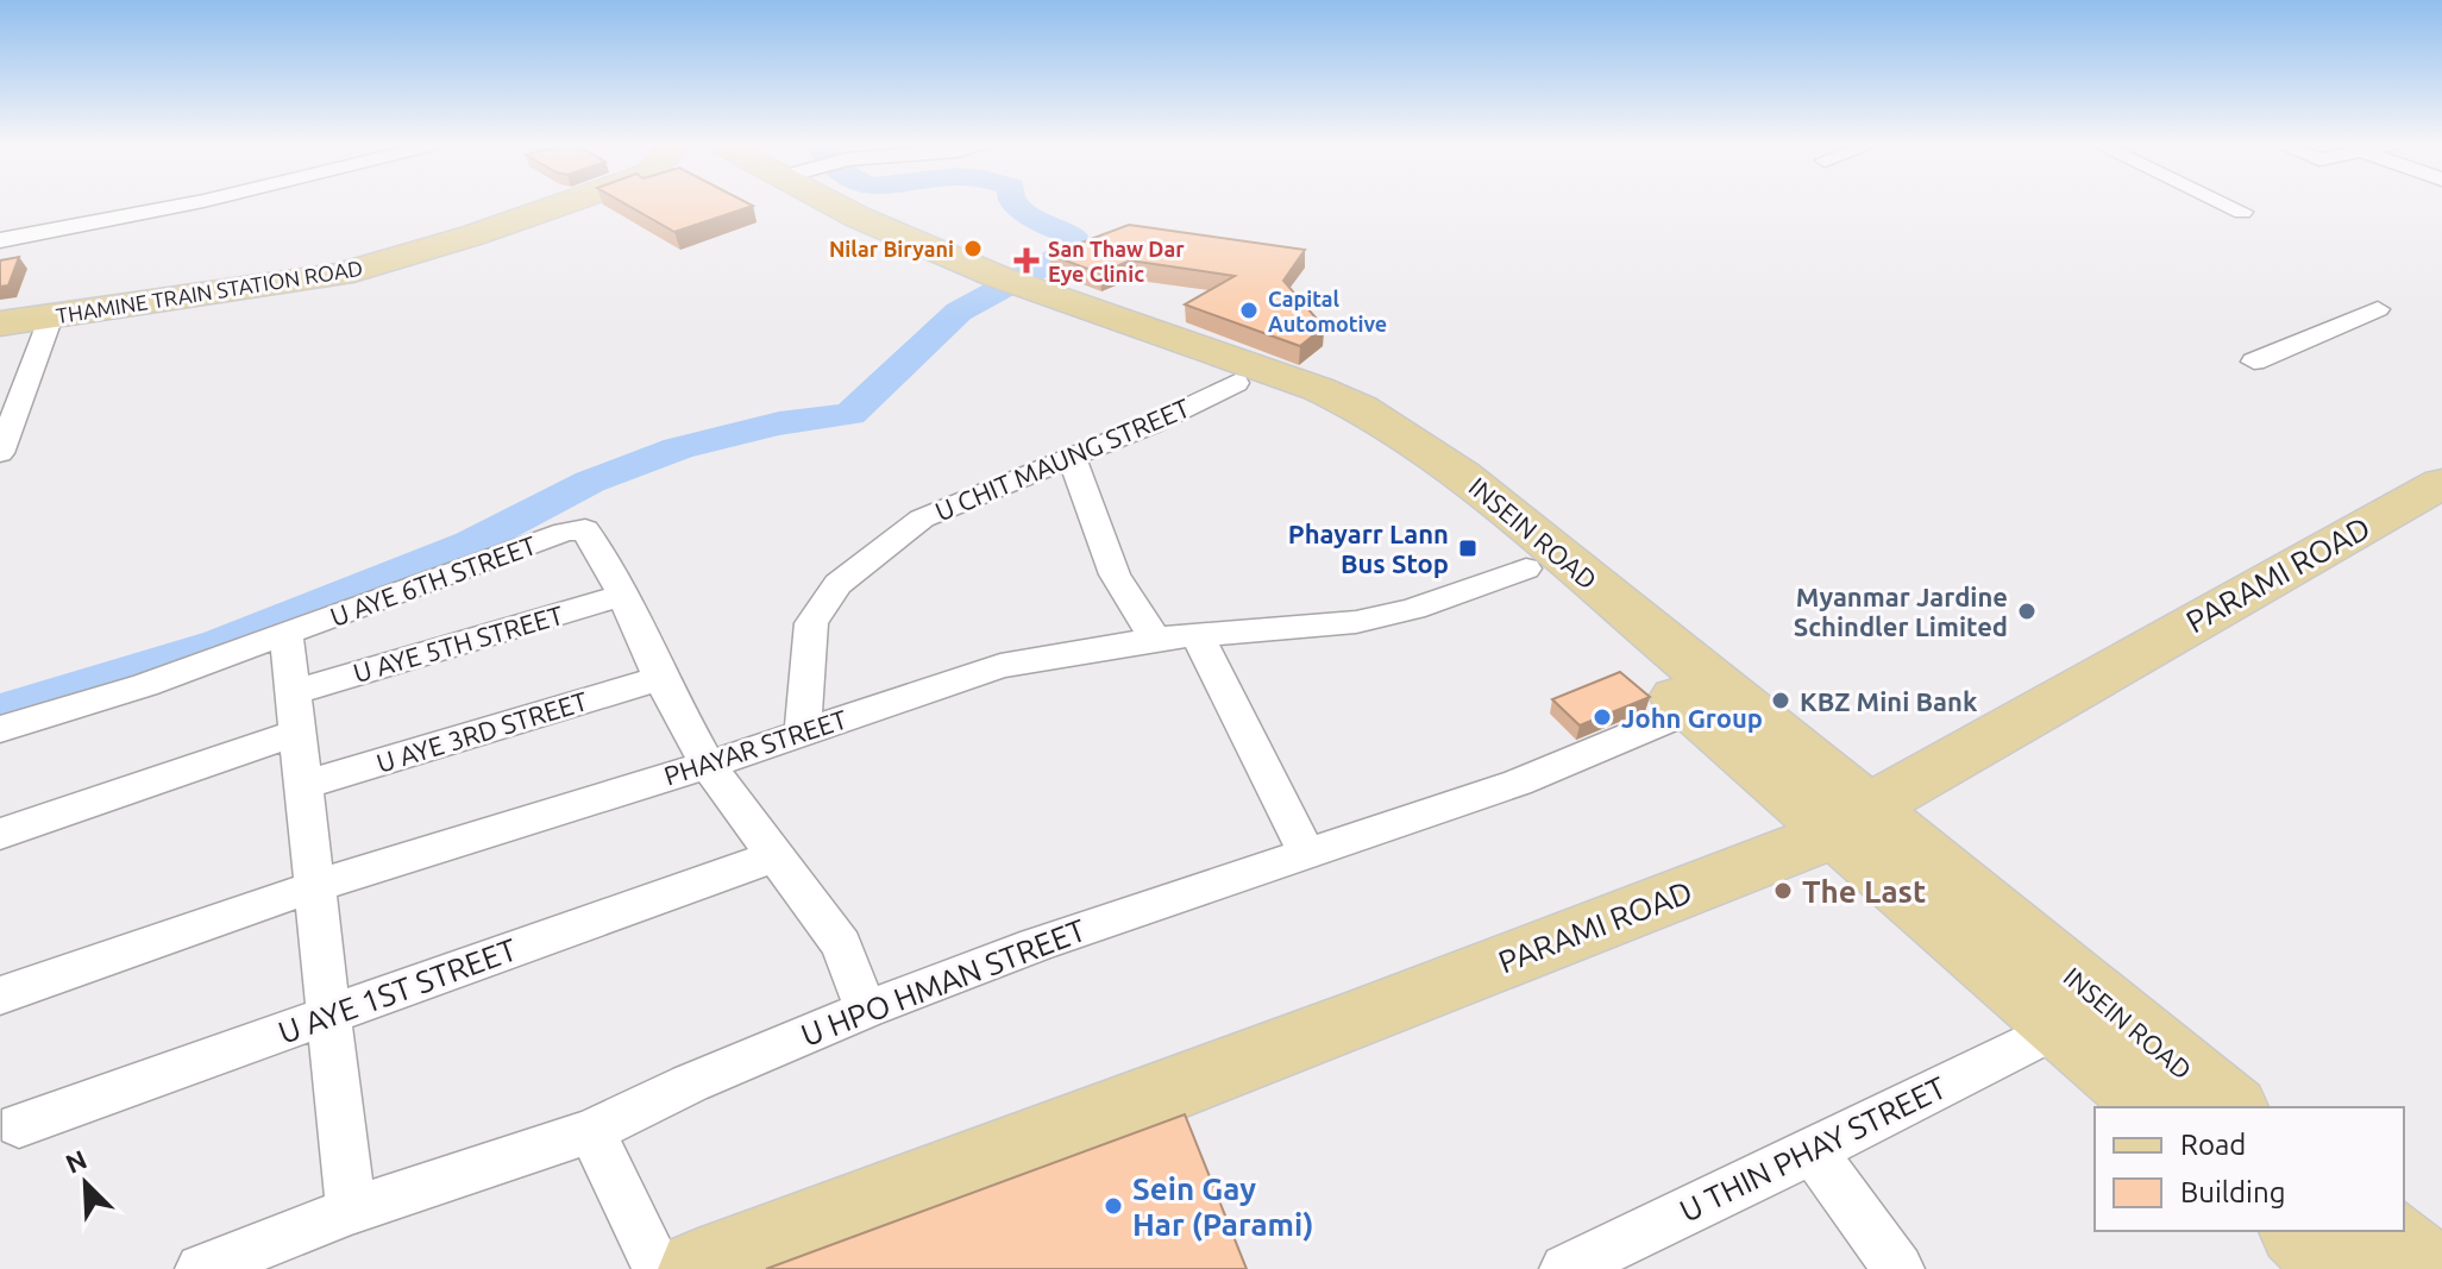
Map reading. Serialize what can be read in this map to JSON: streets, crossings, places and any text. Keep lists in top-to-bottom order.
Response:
{
  "streets": {
    "main road": ["THAMINE TRAIN STATION ROAD", "INSEIN ROAD", "PARAMI ROAD"],
    "street": [
      "U CHIT MAUNG STREET",
      "U AYE 6TH STREET",
      "U AYE 5TH STREET",
      "U AYE 3RD STREET",
      "PHAYAR STREET",
      "U HPO HMAN STREET",
      "U AYE 1ST STREET",
      "U THIN PHAY STREET"
    ]
  },
  "crossings": [
    ["U CHIT MAUNG STREET", "INSEIN ROAD"],
    ["U CHIT MAUNG STREET", "PHAYAR STREET"],
    ["INSEIN ROAD", "PARAMI ROAD"],
    ["INSEIN ROAD", "PHAYAR STREET"],
    ["INSEIN ROAD", "U HPO HMAN STREET"],
    ["INSEIN ROAD", "U THIN PHAY STREET"],
    ["U AYE 6TH STREET", "U AYE 5TH STREET"]
  ],
  "places": {
    "other": [
      "Nilar Biryani",
      "Capital Automotive",
      "Myanmar Jardine Schindler Limited",
      "KBZ Mini Bank",
      "John Group",
      "The Last",
      "Sein Gay Har (Parami)"
    ],
    "health": ["San Thaw Dar Eye Clinic"],
    "transit": ["Phayarr Lann Bus Stop"]
  },
  "legend": ["Road", "Building"],
  "north": "top left"
}
